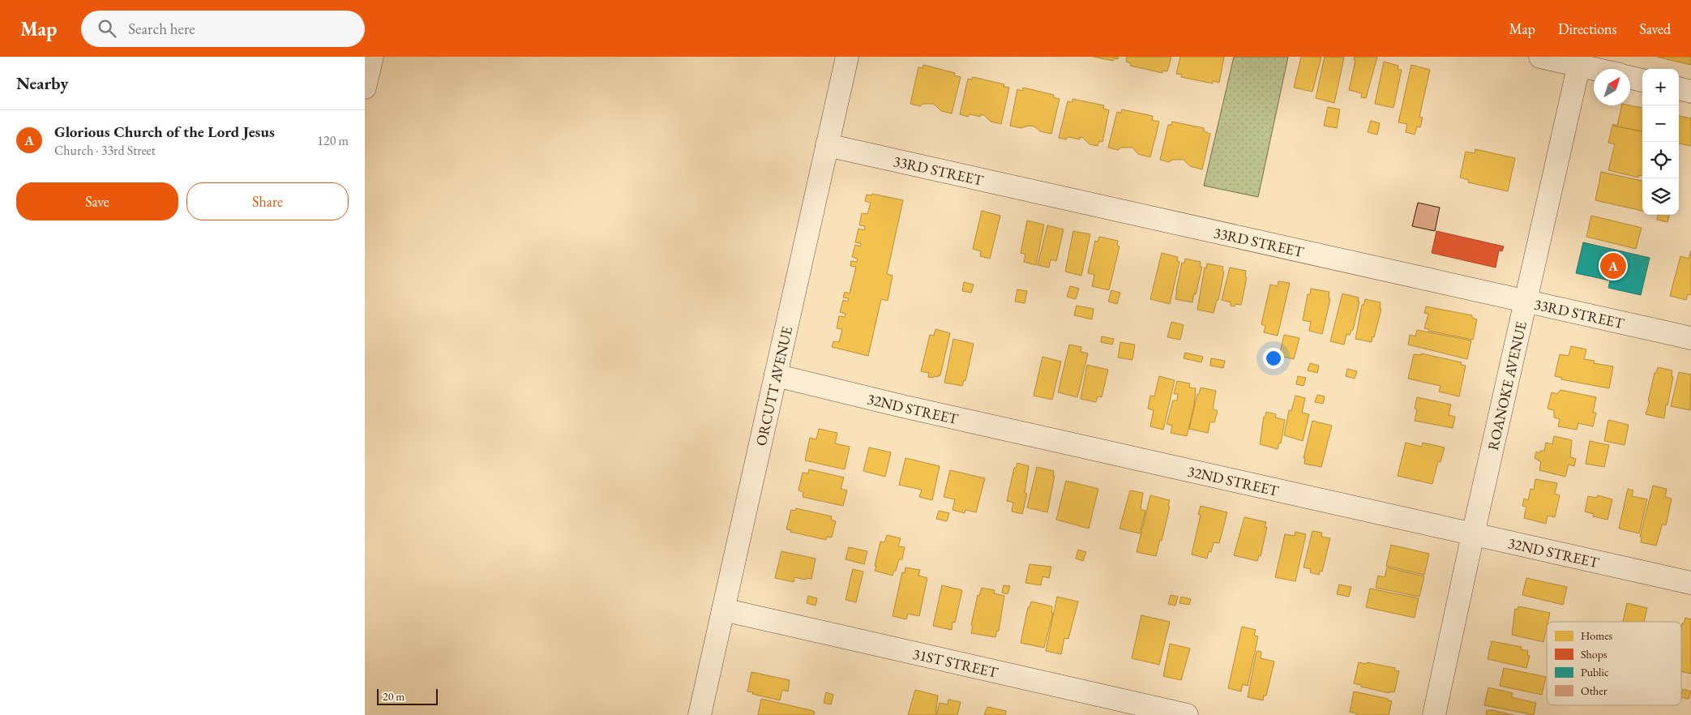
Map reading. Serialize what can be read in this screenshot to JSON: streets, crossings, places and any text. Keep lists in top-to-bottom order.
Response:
{
  "streets": {
    "street": [
      "33RD STREET",
      "ORCUTT AVENUE",
      "ROANOKE AVENUE",
      "32ND STREET",
      "31ST STREET"
    ]
  },
  "crossings": [
    ["33RD STREET", "ORCUTT AVENUE"],
    ["33RD STREET", "ROANOKE AVENUE"],
    ["ORCUTT AVENUE", "32ND STREET"],
    ["ORCUTT AVENUE", "31ST STREET"],
    ["ROANOKE AVENUE", "32ND STREET"]
  ],
  "legend": [
    "Homes",
    "Shops",
    "Public",
    "Other"
  ],
  "scale_bar": "20 m",
  "north": "top right",
  "page": {
    "header": "Map",
    "search": "Search here",
    "nav": ["Map", "Directions", "Saved"],
    "heading": "Nearby",
    "map_buttons": ["+", "−"],
    "list": [
      {
        "mark": "A",
        "name": "Glorious Church of the Lord Jesus",
        "note": "Church · 33rd Street",
        "value": "120 m"
      }
    ],
    "buttons": ["Save", "Share"],
    "pins": "A",
    "scale": "20 m"
  }
}
